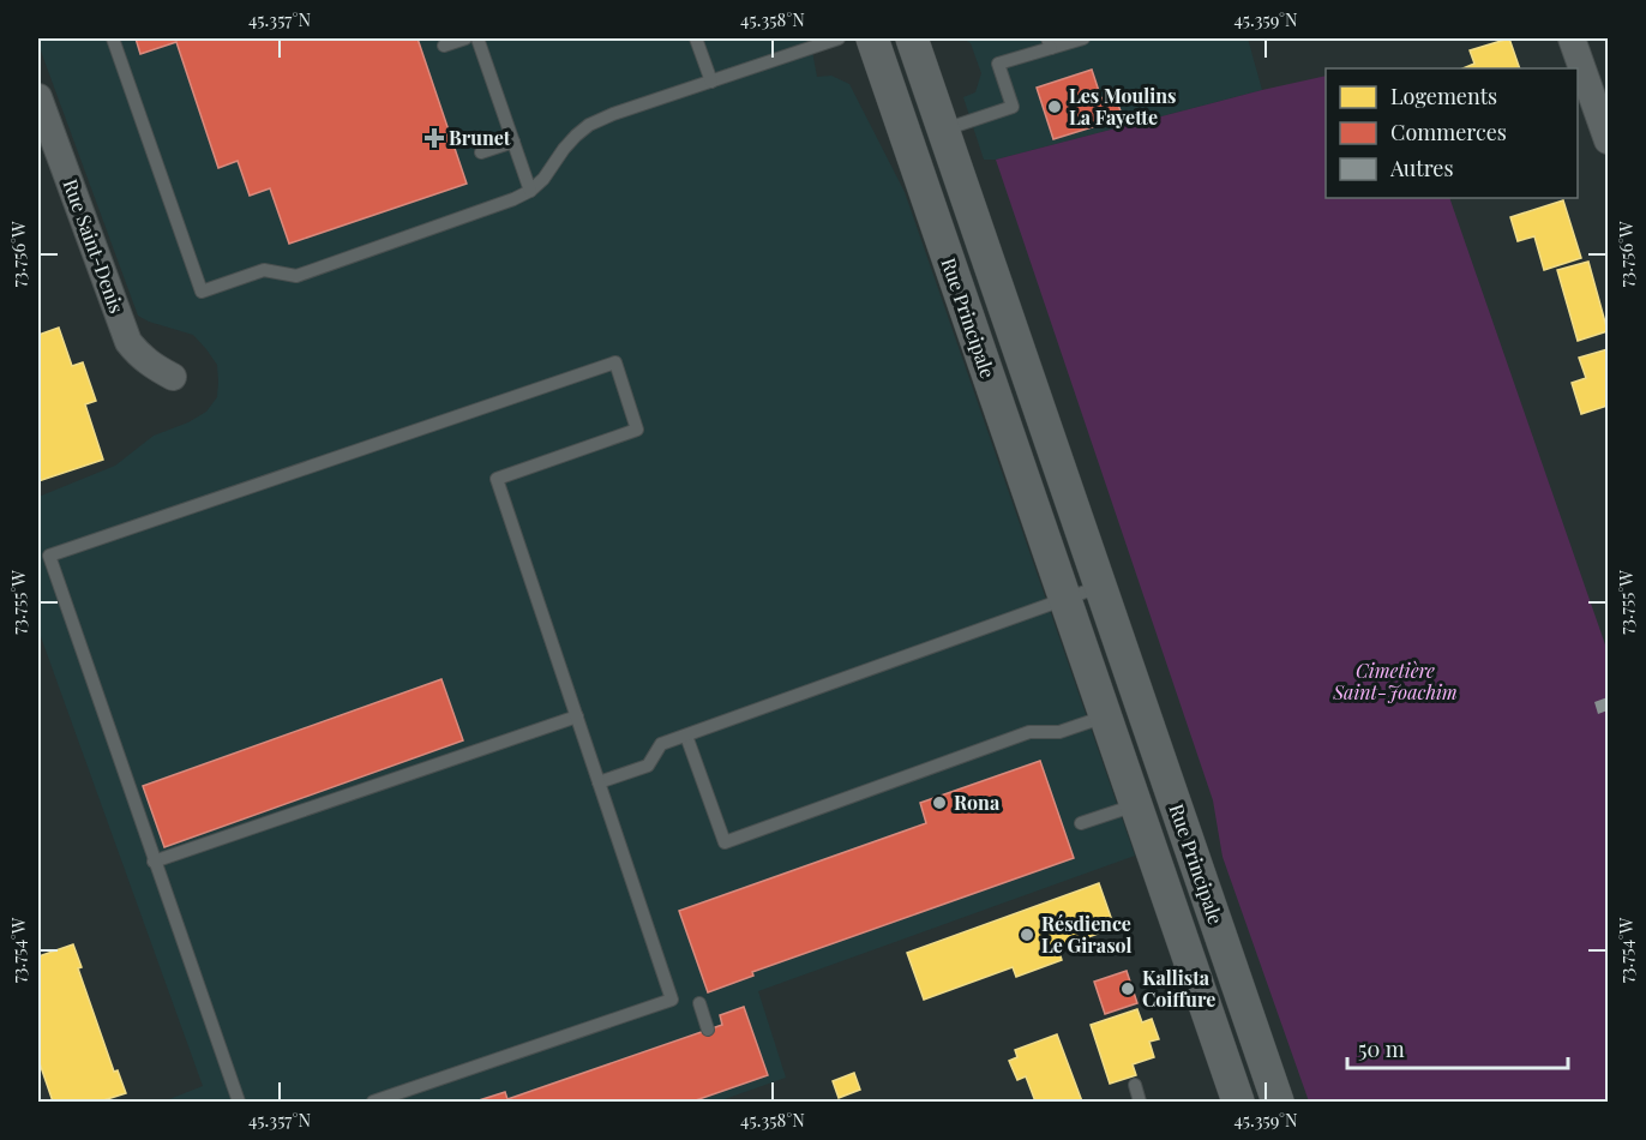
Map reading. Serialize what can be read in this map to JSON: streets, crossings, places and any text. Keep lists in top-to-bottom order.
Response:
{
  "streets": {
    "street": ["Rue Saint-Denis", "Rue Principale"]
  },
  "parks": ["Cimetière Saint-Joachim"],
  "places": {
    "other": [
      "Les Moulins La Fayette",
      "Rona",
      "Résdience Le Girasol",
      "Kallista Coiffure"
    ],
    "health": ["Brunet"]
  },
  "legend": ["Logements", "Commerces", "Autres"],
  "scale_bar": "50 m",
  "coordinates": [
    "45.357°N",
    "45.358°N",
    "45.359°N",
    "73.756°W",
    "73.755°W",
    "73.754°W"
  ]
}
